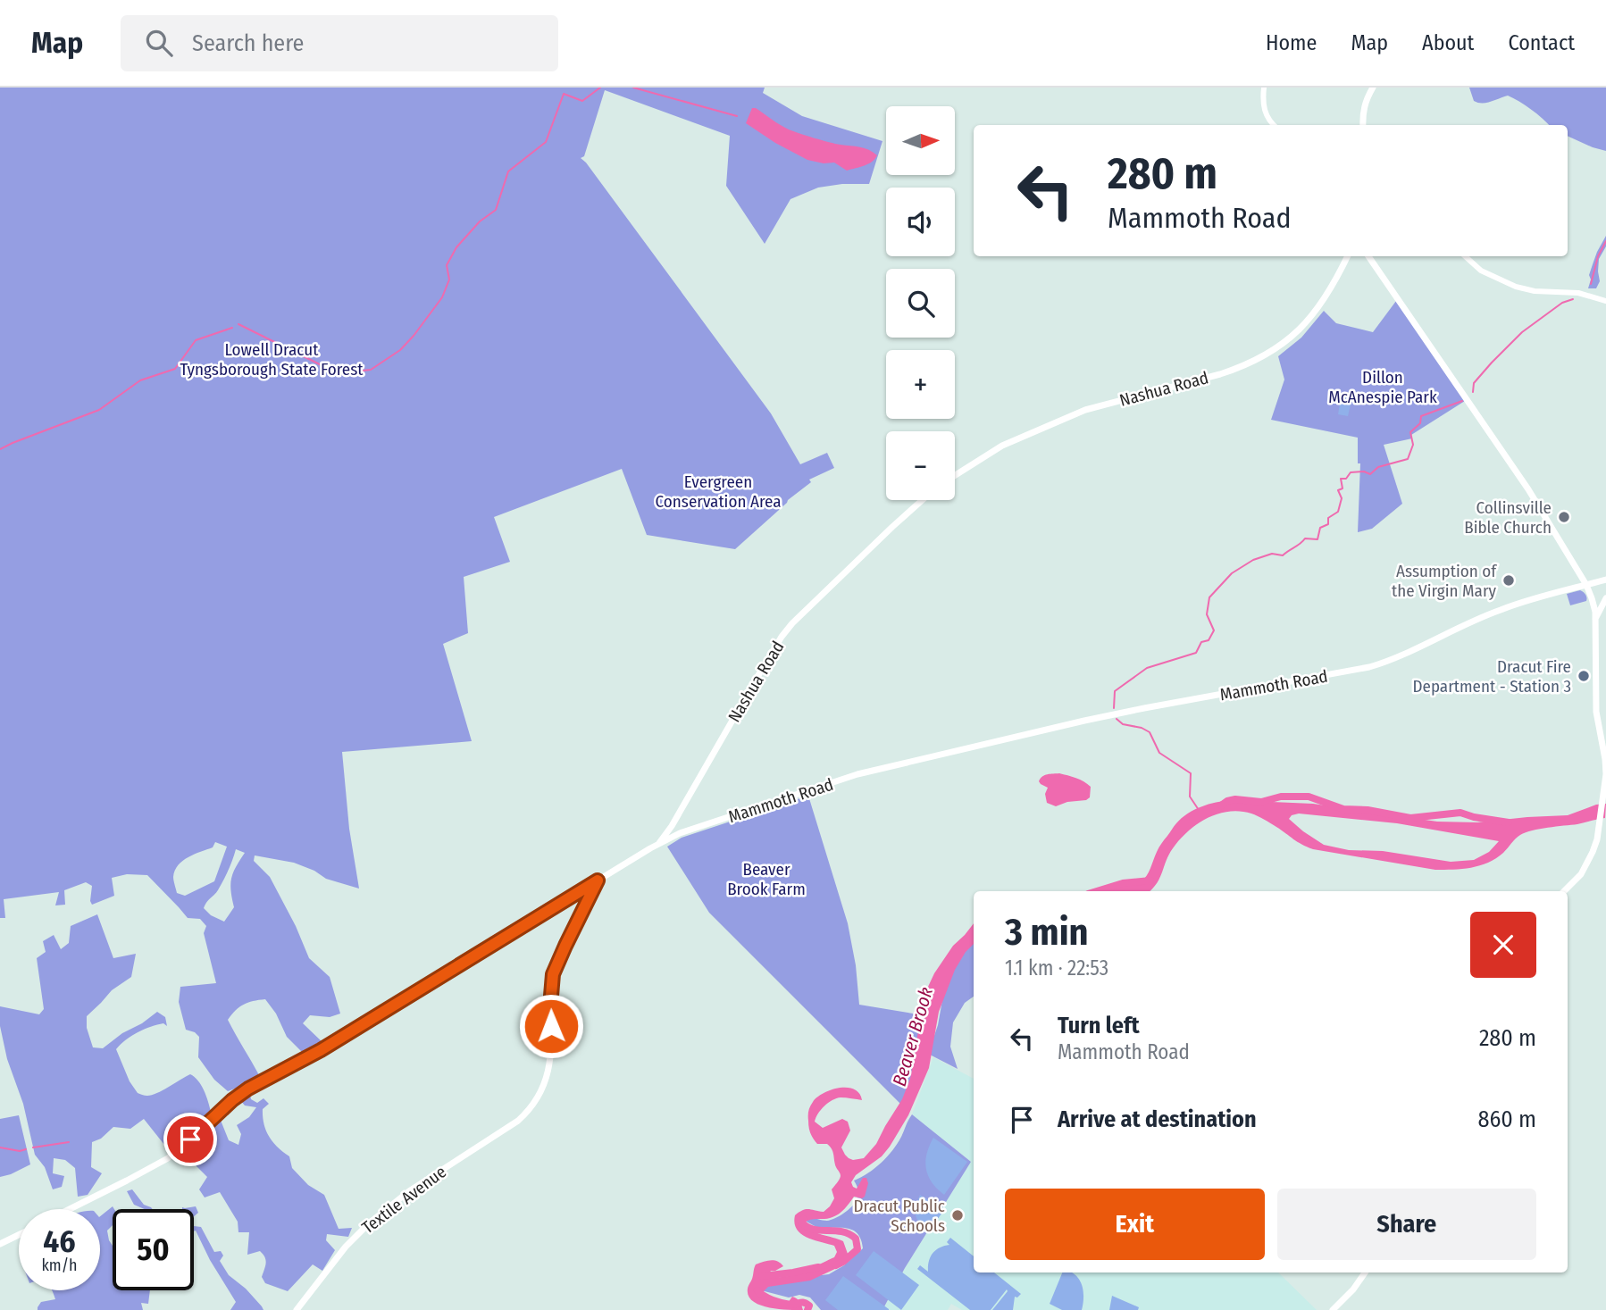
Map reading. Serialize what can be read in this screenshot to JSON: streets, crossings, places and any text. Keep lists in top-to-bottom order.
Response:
{
  "streets": {
    "main road": ["Nashua Road", "Mammoth Road", "Textile Avenue"]
  },
  "crossings": [
    ["Nashua Road", "Mammoth Road"]
  ],
  "water": ["Beaver Brook"],
  "parks": [
    "Lowell Dracut Tyngsborough State Forest",
    "Dillon McAnespie Park",
    "Evergreen Conservation Area",
    "Beaver Brook Farm"
  ],
  "places": [
    "Collinsville Bible Church",
    "Assumption of the Virgin Mary",
    "Dracut Fire Department - Station 3",
    "Dracut Public Schools"
  ],
  "north": "right",
  "page": {
    "header": "Map",
    "search": "Search here",
    "nav": [
      "Home",
      "Map",
      "About",
      "Contact"
    ],
    "map_buttons": ["+", "−"],
    "turn": ["280 m", "Mammoth Road"],
    "heading": ["3 min", "1.1 km · 22:53"],
    "list": [
      {
        "name": "Turn left",
        "note": "Mammoth Road",
        "value": "280 m"
      },
      {
        "name": "Arrive at destination",
        "value": "860 m"
      }
    ],
    "buttons": ["Exit", "Share"],
    "speed": "46 km/h",
    "limit": "50"
  }
}
